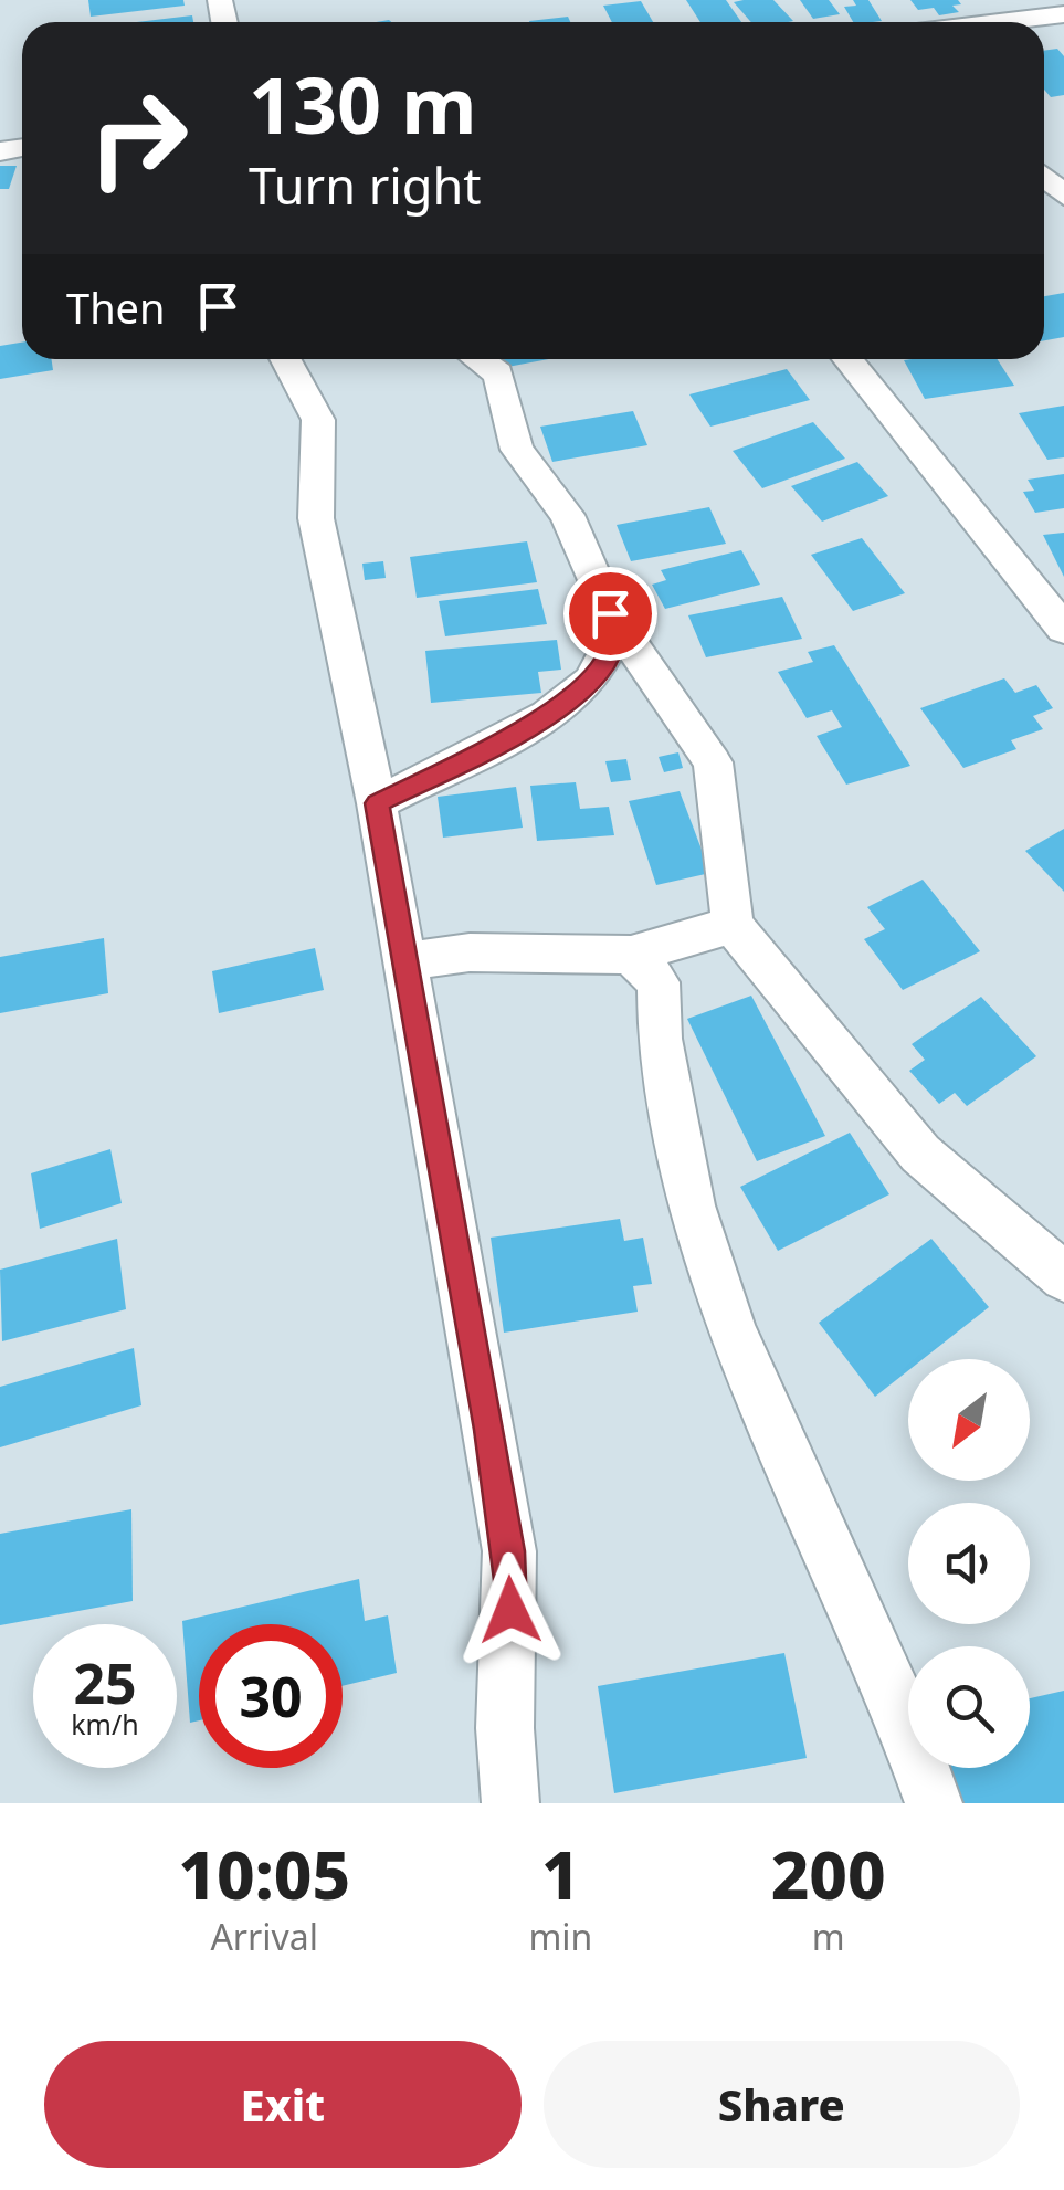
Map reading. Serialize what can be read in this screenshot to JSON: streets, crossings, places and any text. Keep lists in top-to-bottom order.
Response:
{
  "north": "bottom left",
  "page": {
    "turn": ["130 m", "Turn right"],
    "then": "Then",
    "speed": "25 km/h",
    "limit": "30",
    "eta": [
      "10:05",
      "Arrival",
      "1",
      "min",
      "200",
      "m"
    ],
    "buttons": ["Exit", "Share"]
  }
}
